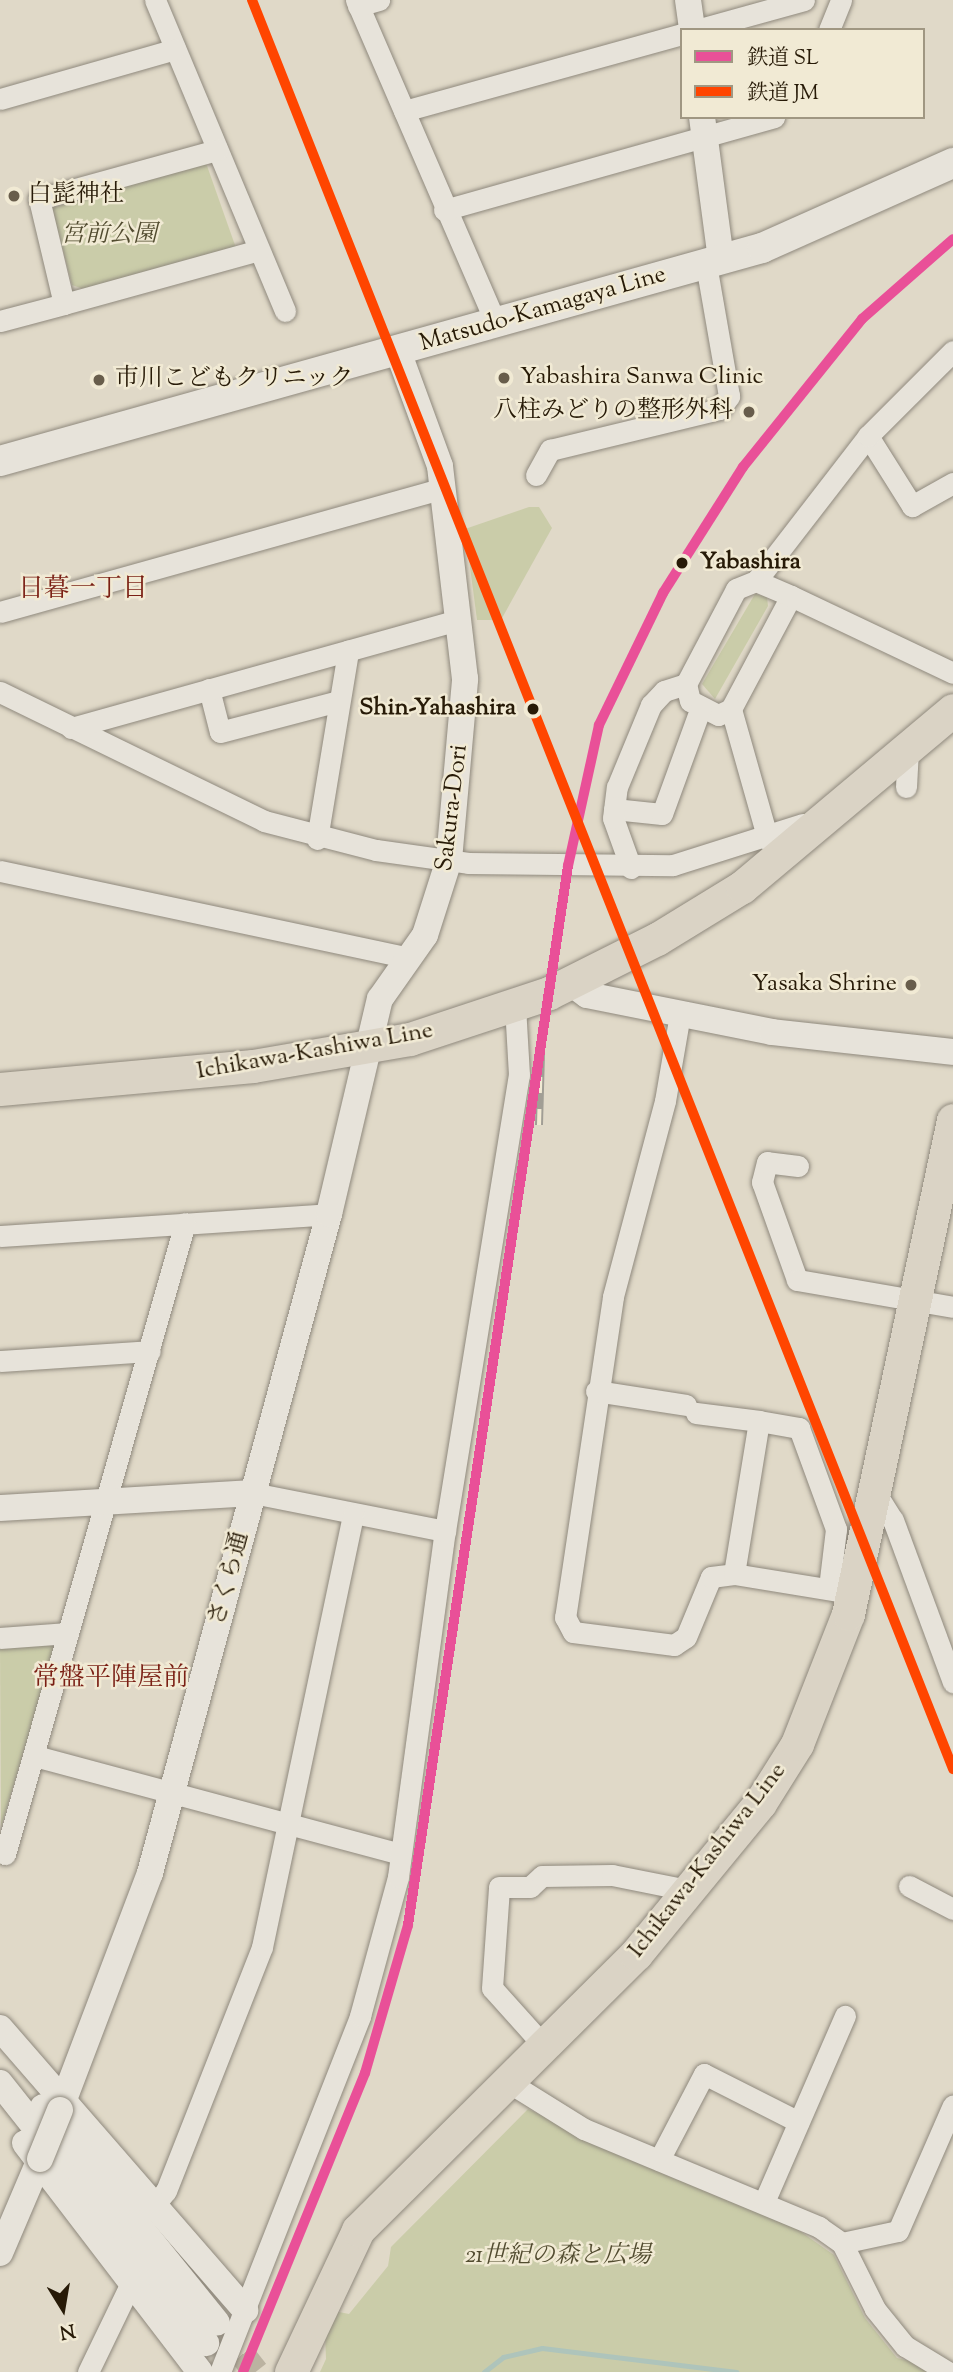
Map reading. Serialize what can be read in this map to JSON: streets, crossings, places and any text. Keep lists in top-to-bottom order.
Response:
{
  "streets": {
    "main road": ["Matsudo-Kamagaya Line", "Ichikawa-Kashiwa Line"],
    "street": ["Sakura-Dori", "さくら通"]
  },
  "crossings": [
    ["Matsudo-Kamagaya Line", "Sakura-Dori"],
    ["Sakura-Dori", "Ichikawa-Kashiwa Line"],
    ["Sakura-Dori", "さくら通"],
    ["Ichikawa-Kashiwa Line", "さくら通"]
  ],
  "districts": ["日暮一丁目", "常盤平陣屋前"],
  "parks": ["宮前公園", "21世紀の森と広場"],
  "places": [
    "白髭神社",
    "Yabashira Sanwa Clinic",
    "市川こどもクリニック",
    "八柱みどりの整形外科",
    "Yabashira",
    "Shin-Yahashira",
    "Yasaka Shrine"
  ],
  "lines": ["rail line JM", "rail line SL"],
  "legend": ["鉄道 SL", "鉄道 JM"],
  "north": "bottom"
}
